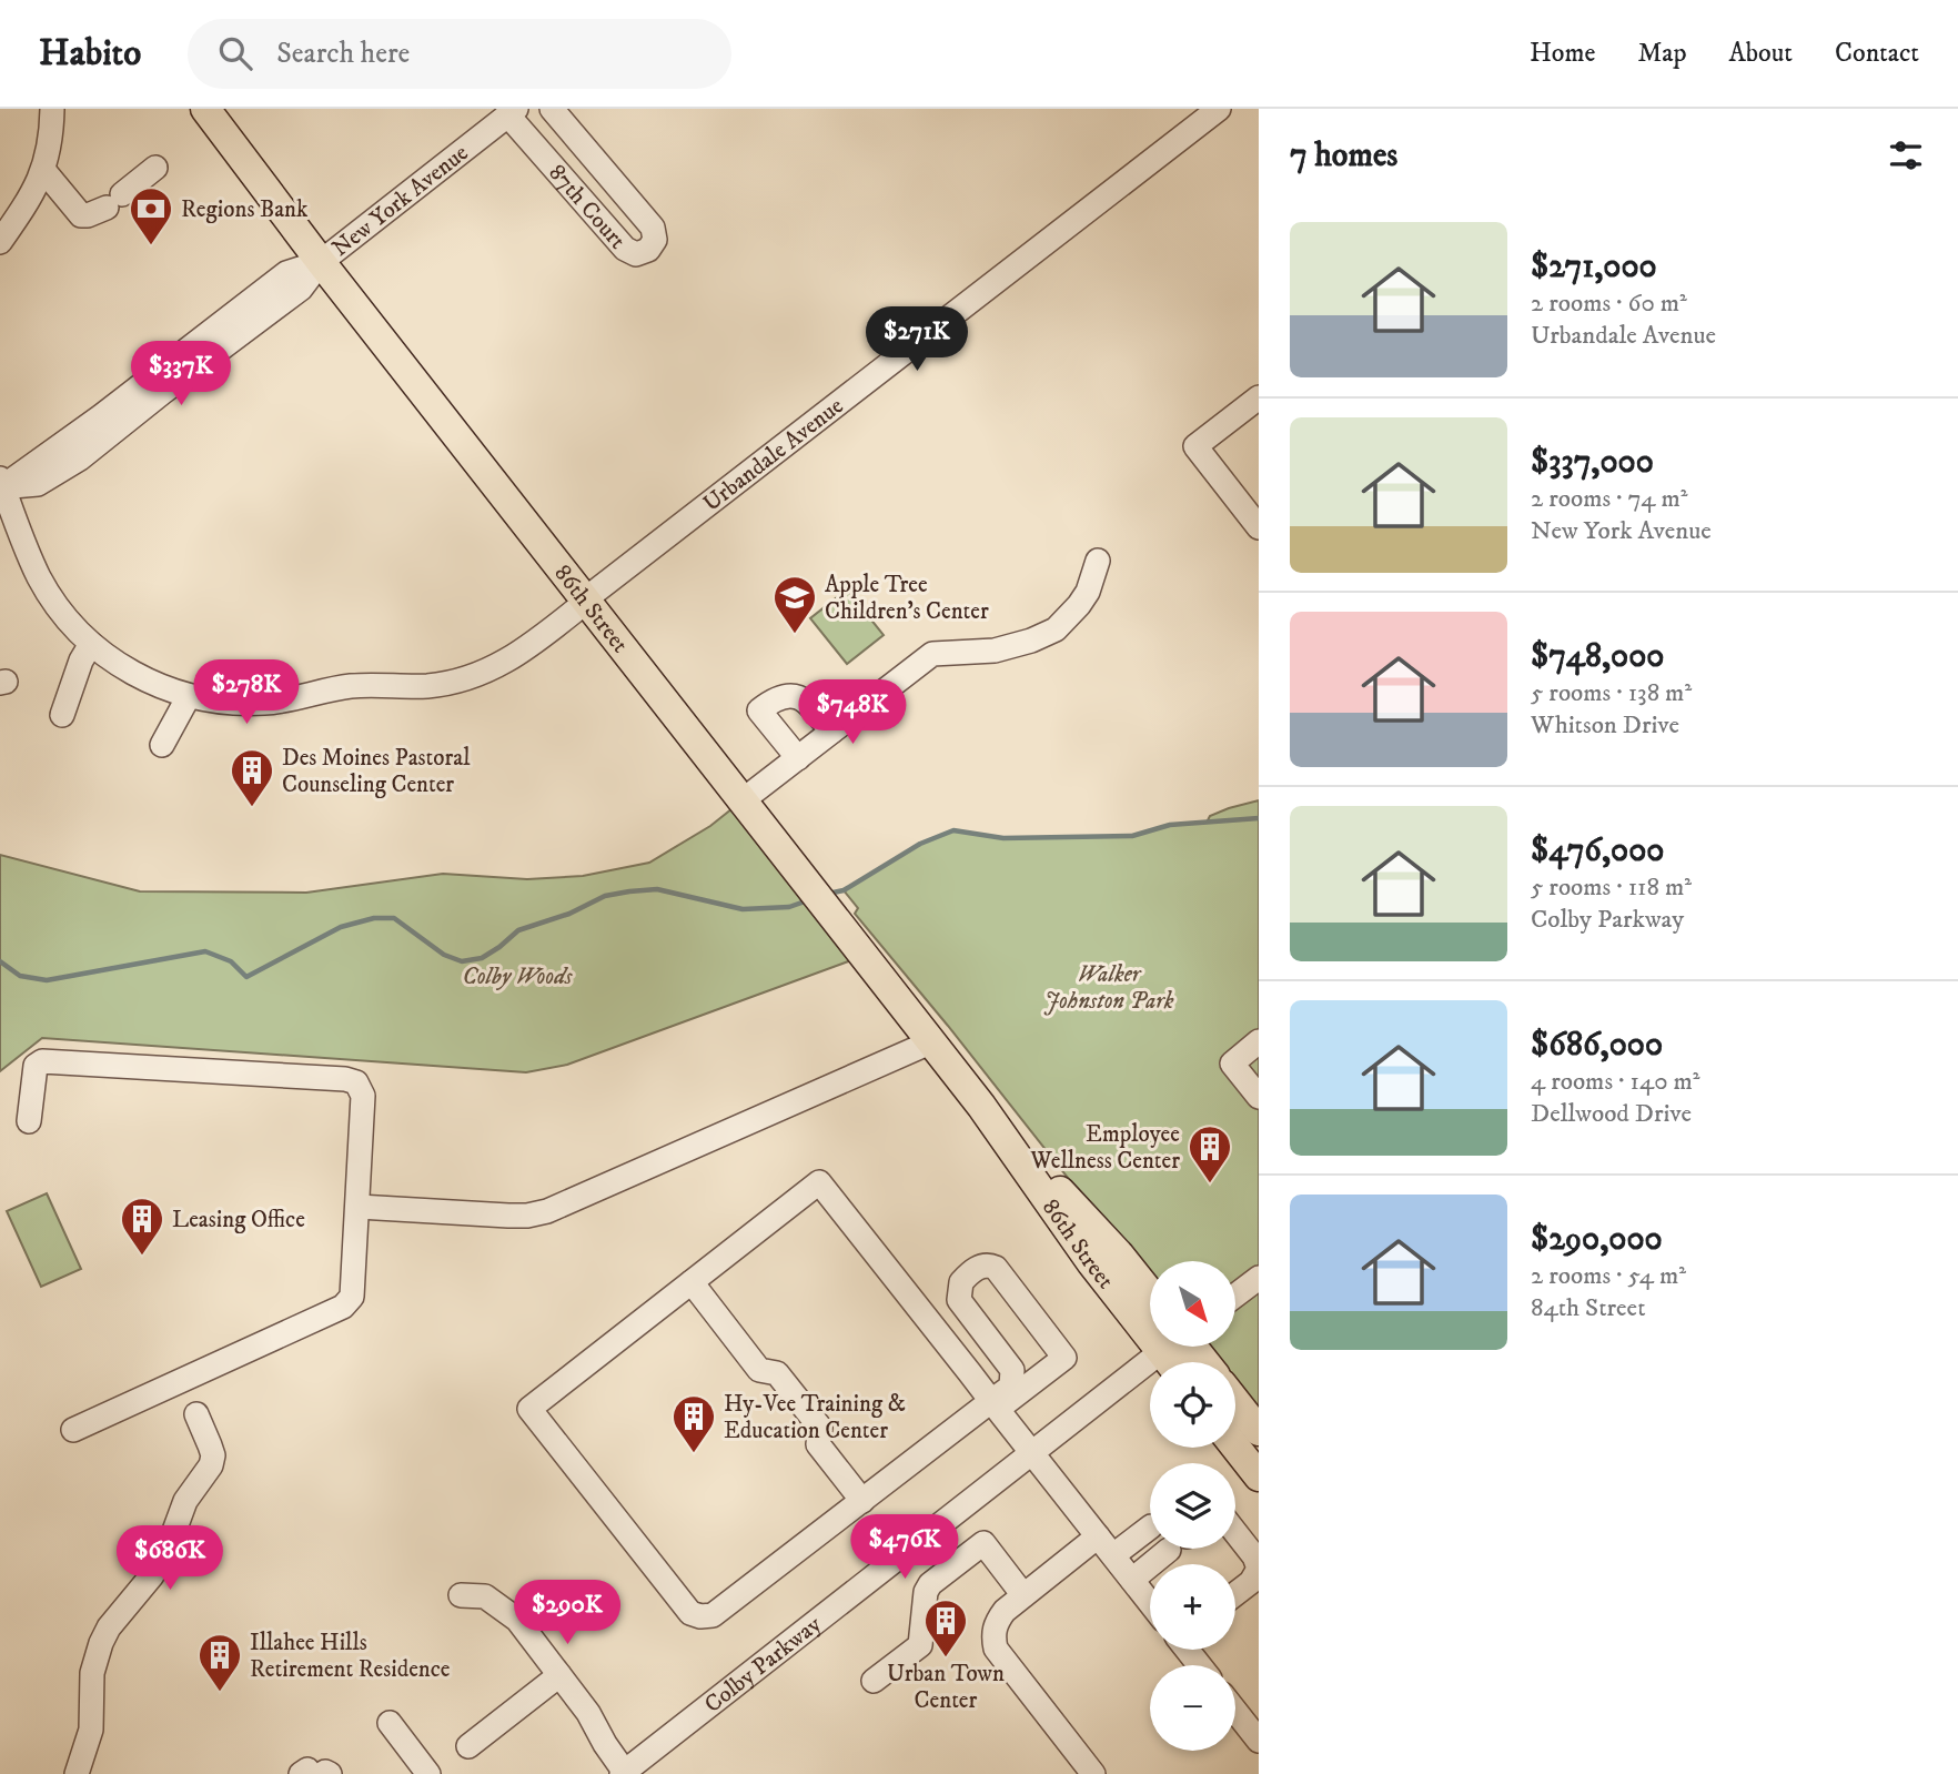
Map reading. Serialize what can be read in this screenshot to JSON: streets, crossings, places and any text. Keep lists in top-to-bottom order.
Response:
{
  "streets": {
    "main road": ["86th Street"],
    "street": [
      "New York Avenue",
      "87th Court",
      "Urbandale Avenue",
      "Colby Parkway"
    ]
  },
  "crossings": [
    ["New York Avenue", "87th Court"],
    ["New York Avenue", "Urbandale Avenue"],
    ["New York Avenue", "86th Street"],
    ["Urbandale Avenue", "86th Street"]
  ],
  "parks": ["Walker Johnston Park", "Colby Woods"],
  "places": {
    "bank": ["Regions Bank"],
    "school or university": ["Apple Tree Children's Center"],
    "building": [
      "Des Moines Pastoral Counseling Center",
      "Employee Wellness Center",
      "Leasing Office",
      "Hy-Vee Training & Education Center",
      "Urban Town Center",
      "Illahee Hills Retirement Residence"
    ]
  },
  "north": "bottom right",
  "page": {
    "header": "Habito",
    "search": "Search here",
    "nav": [
      "Home",
      "Map",
      "About",
      "Contact"
    ],
    "heading": "7 homes",
    "list": [
      {
        "name": "$271,000",
        "note": "2 rooms · 60 m² · Urbandale Avenue"
      },
      {
        "name": "$337,000",
        "note": "2 rooms · 74 m² · New York Avenue"
      },
      {
        "name": "$748,000",
        "note": "5 rooms · 138 m² · Whitson Drive"
      },
      {
        "name": "$476,000",
        "note": "5 rooms · 118 m² · Colby Parkway"
      },
      {
        "name": "$686,000",
        "note": "4 rooms · 140 m² · Dellwood Drive"
      },
      {
        "name": "$290,000",
        "note": "2 rooms · 54 m² · 84th Street"
      }
    ],
    "price": [
      "$271K",
      "$337K",
      "$278K",
      "$748K",
      "$476K",
      "$686K",
      "$290K"
    ],
    "map_buttons": ["+", "−"]
  }
}
